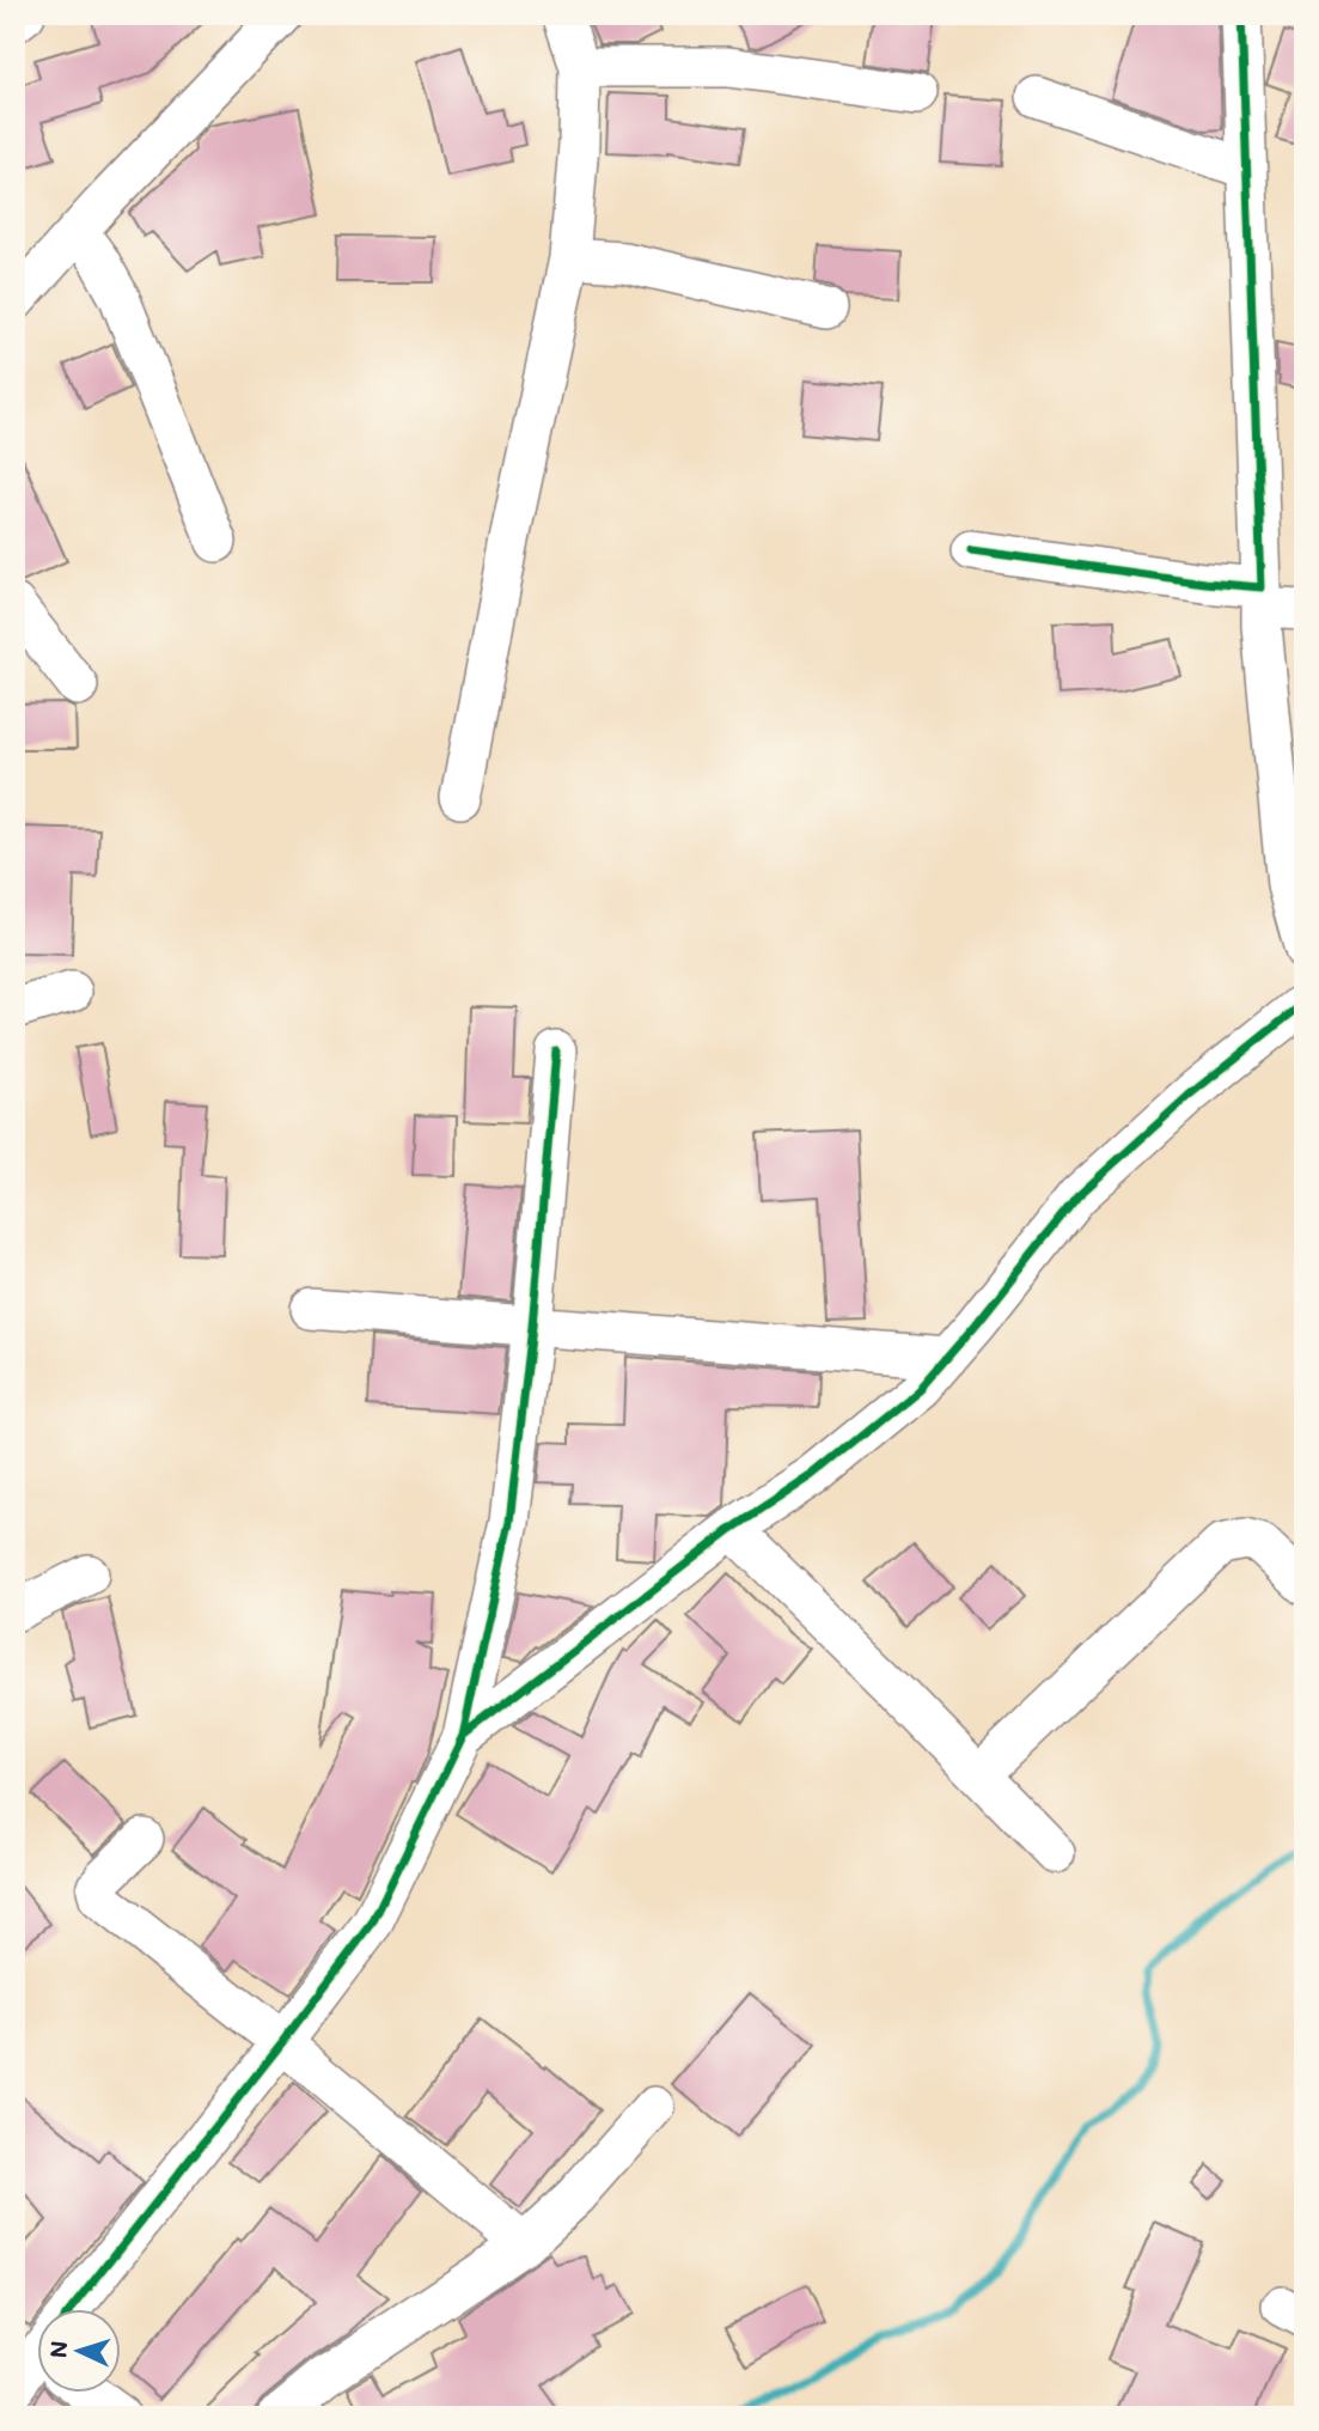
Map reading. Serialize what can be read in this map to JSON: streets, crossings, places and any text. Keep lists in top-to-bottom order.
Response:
{
  "north": "left"
}
